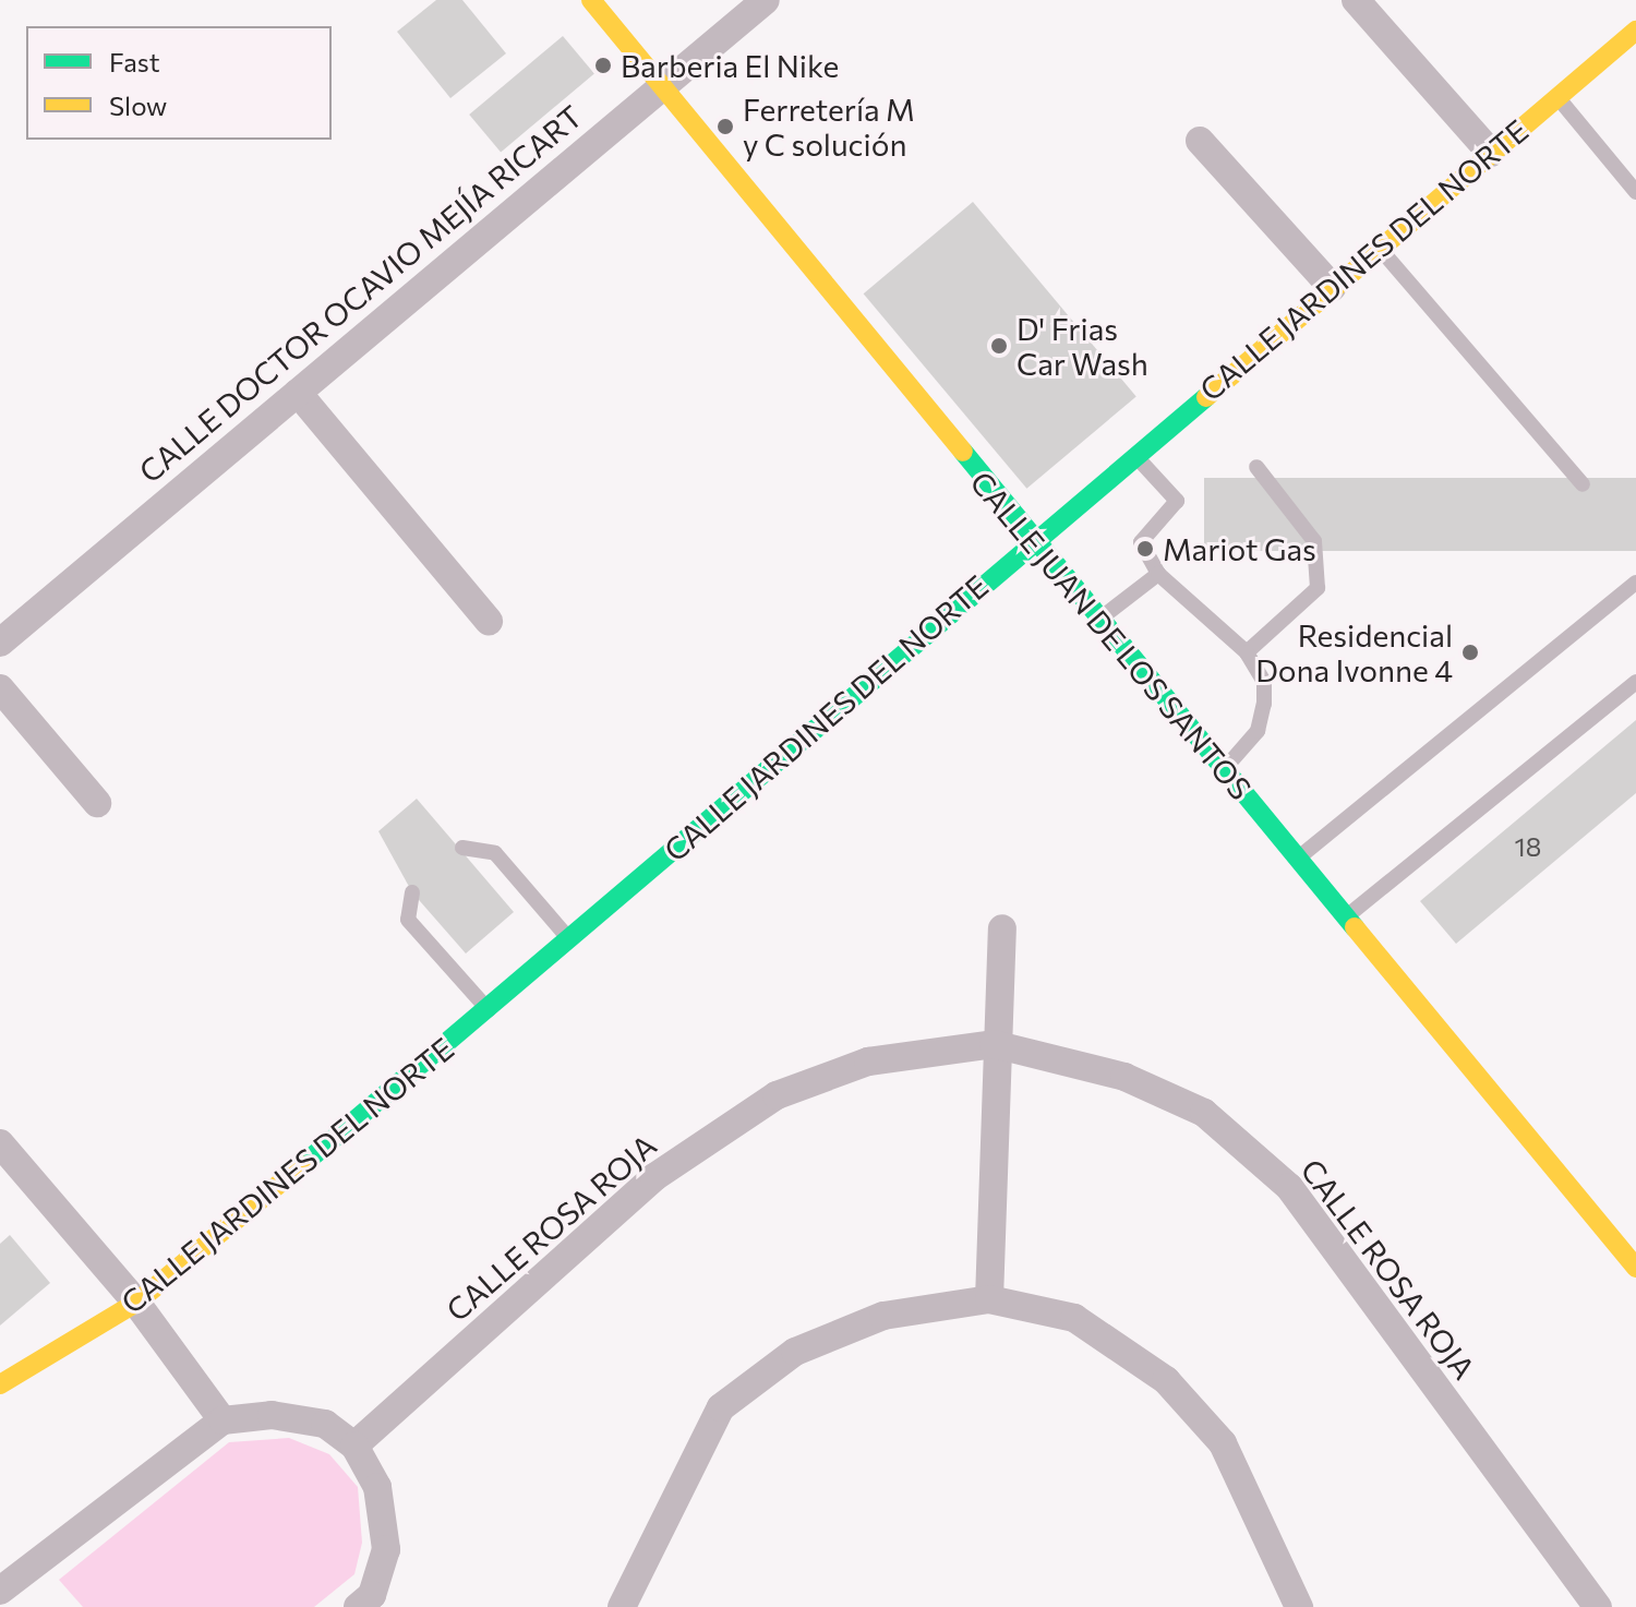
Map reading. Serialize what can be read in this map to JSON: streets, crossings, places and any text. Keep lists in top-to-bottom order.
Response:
{
  "streets": {
    "street": [
      "CALLE JARDINES DEL NORTE",
      "CALLE DOCTOR OCAVIO MEJÍA RICART",
      "CALLE JUAN DE LOS SANTOS",
      "CALLE ROSA ROJA"
    ]
  },
  "crossings": [
    ["CALLE JARDINES DEL NORTE", "CALLE JUAN DE LOS SANTOS"],
    ["CALLE DOCTOR OCAVIO MEJÍA RICART", "CALLE JUAN DE LOS SANTOS"]
  ],
  "places": [
    "Barberia El Nike",
    "Ferretería M y C solución",
    "D' Frias Car Wash",
    "Mariot Gas",
    "Residencial Dona Ivonne 4"
  ],
  "house_numbers": ["18"],
  "legend": ["Fast", "Slow"]
}
